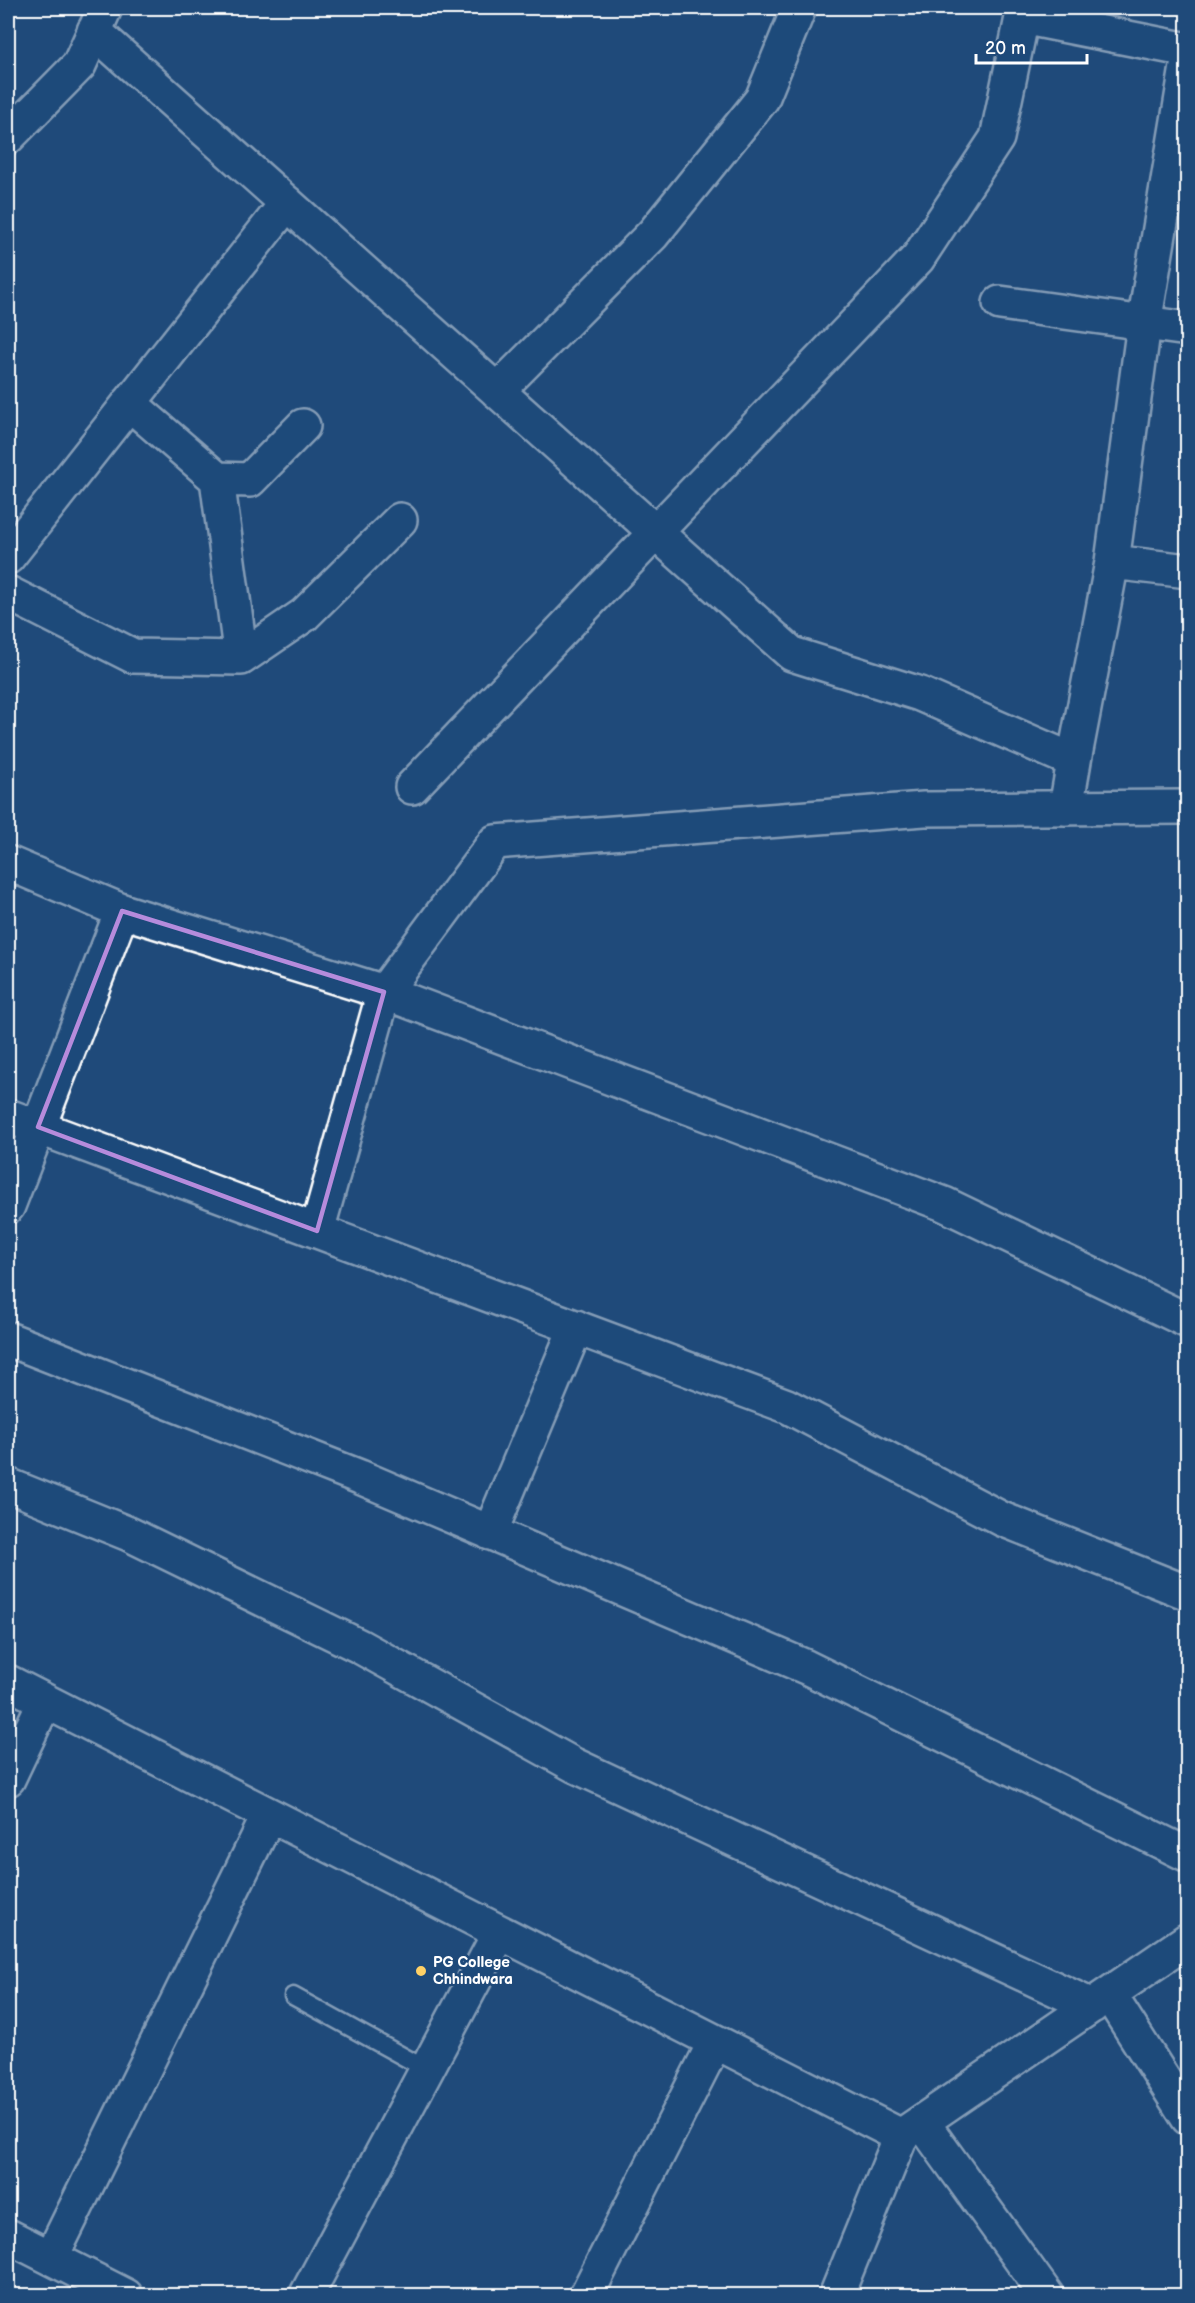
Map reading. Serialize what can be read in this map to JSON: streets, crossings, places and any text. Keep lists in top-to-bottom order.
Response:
{
  "places": ["PG College Chhindwara"],
  "scale_bar": "20 m"
}
